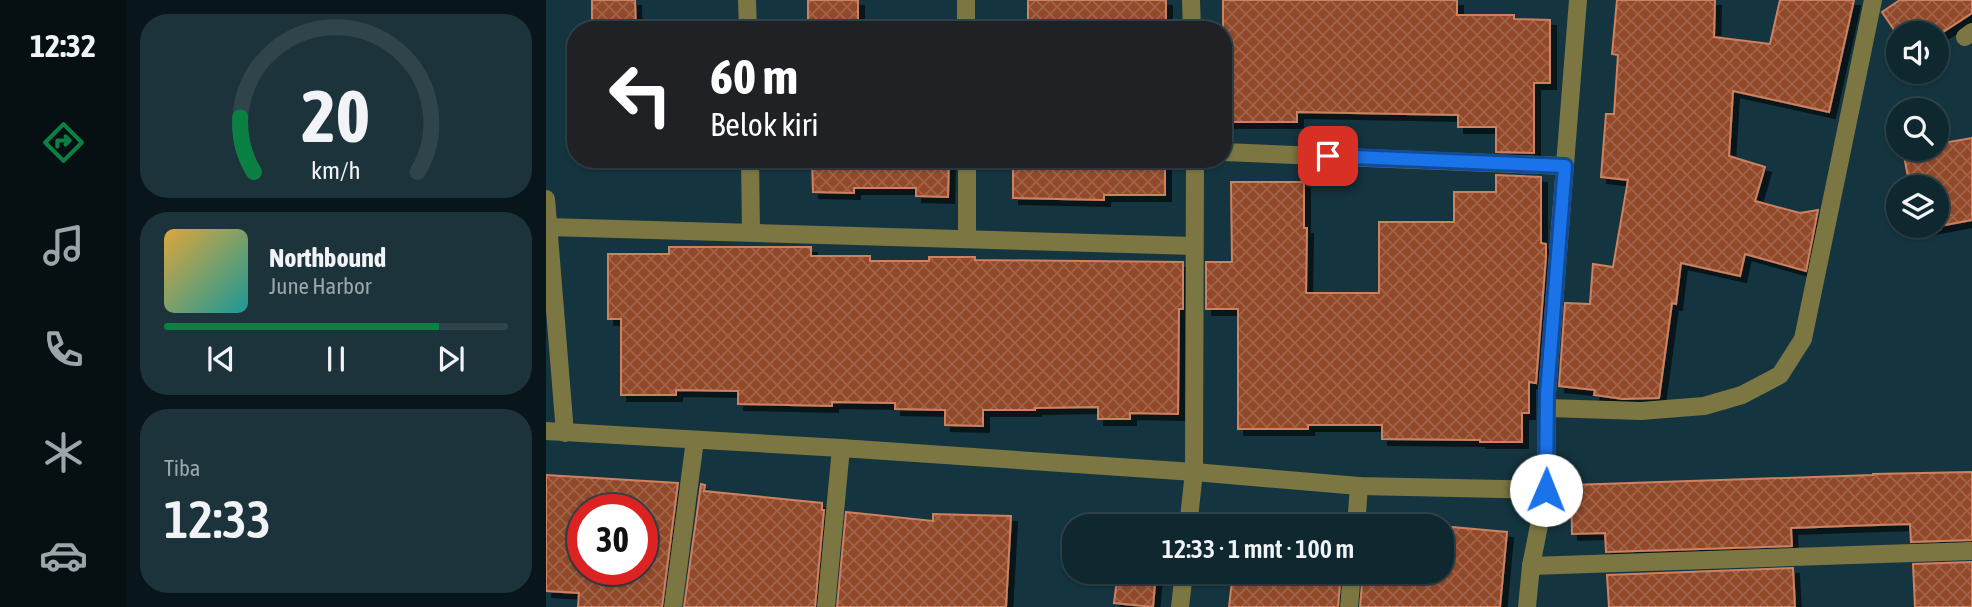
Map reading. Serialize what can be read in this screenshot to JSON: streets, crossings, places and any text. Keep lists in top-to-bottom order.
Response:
{
  "page": {
    "tabs": "12:32",
    "turn": ["60 m", "Belok kiri"],
    "song": ["Northbound", "June Harbor"],
    "tile": ["Tiba", "12:33"],
    "limit": "30",
    "trip": "12:33 · 1 mnt · 100 m",
    "gauge": ["20", "km/h"]
  }
}
